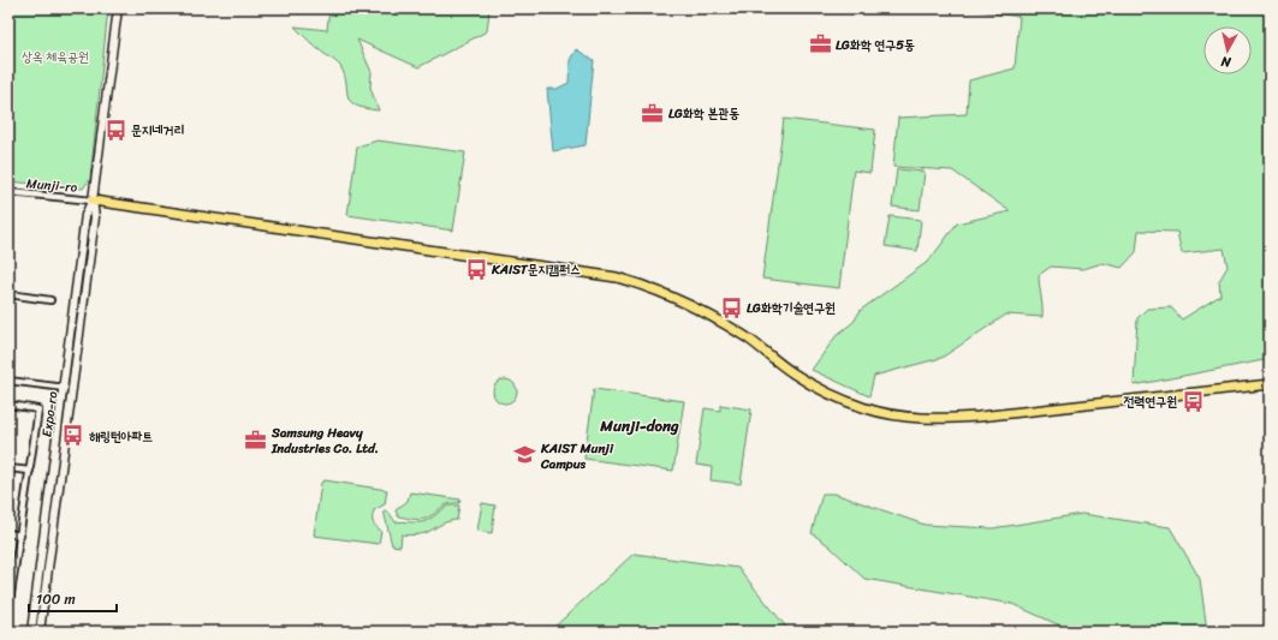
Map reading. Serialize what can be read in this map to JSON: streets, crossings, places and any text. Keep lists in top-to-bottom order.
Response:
{
  "streets": {
    "main road": ["Expo-ro"],
    "street": ["Munji-ro"]
  },
  "crossings": [
    ["Munji-ro", "Expo-ro"]
  ],
  "districts": ["Munji-dong"],
  "parks": ["상옥 체육공원"],
  "places": {
    "office": ["LG화학 연구5동", "LG화학 본관동", "Samsung Heavy Industries Co. Ltd."],
    "bus stop": [
      "문지네거리",
      "KAIST문지캠퍼스",
      "LG화학기술연구원",
      "전력연구원",
      "해링턴아파트"
    ],
    "school or university": ["KAIST Munji Campus"]
  },
  "scale_bar": "100 m",
  "north": "bottom"
}
